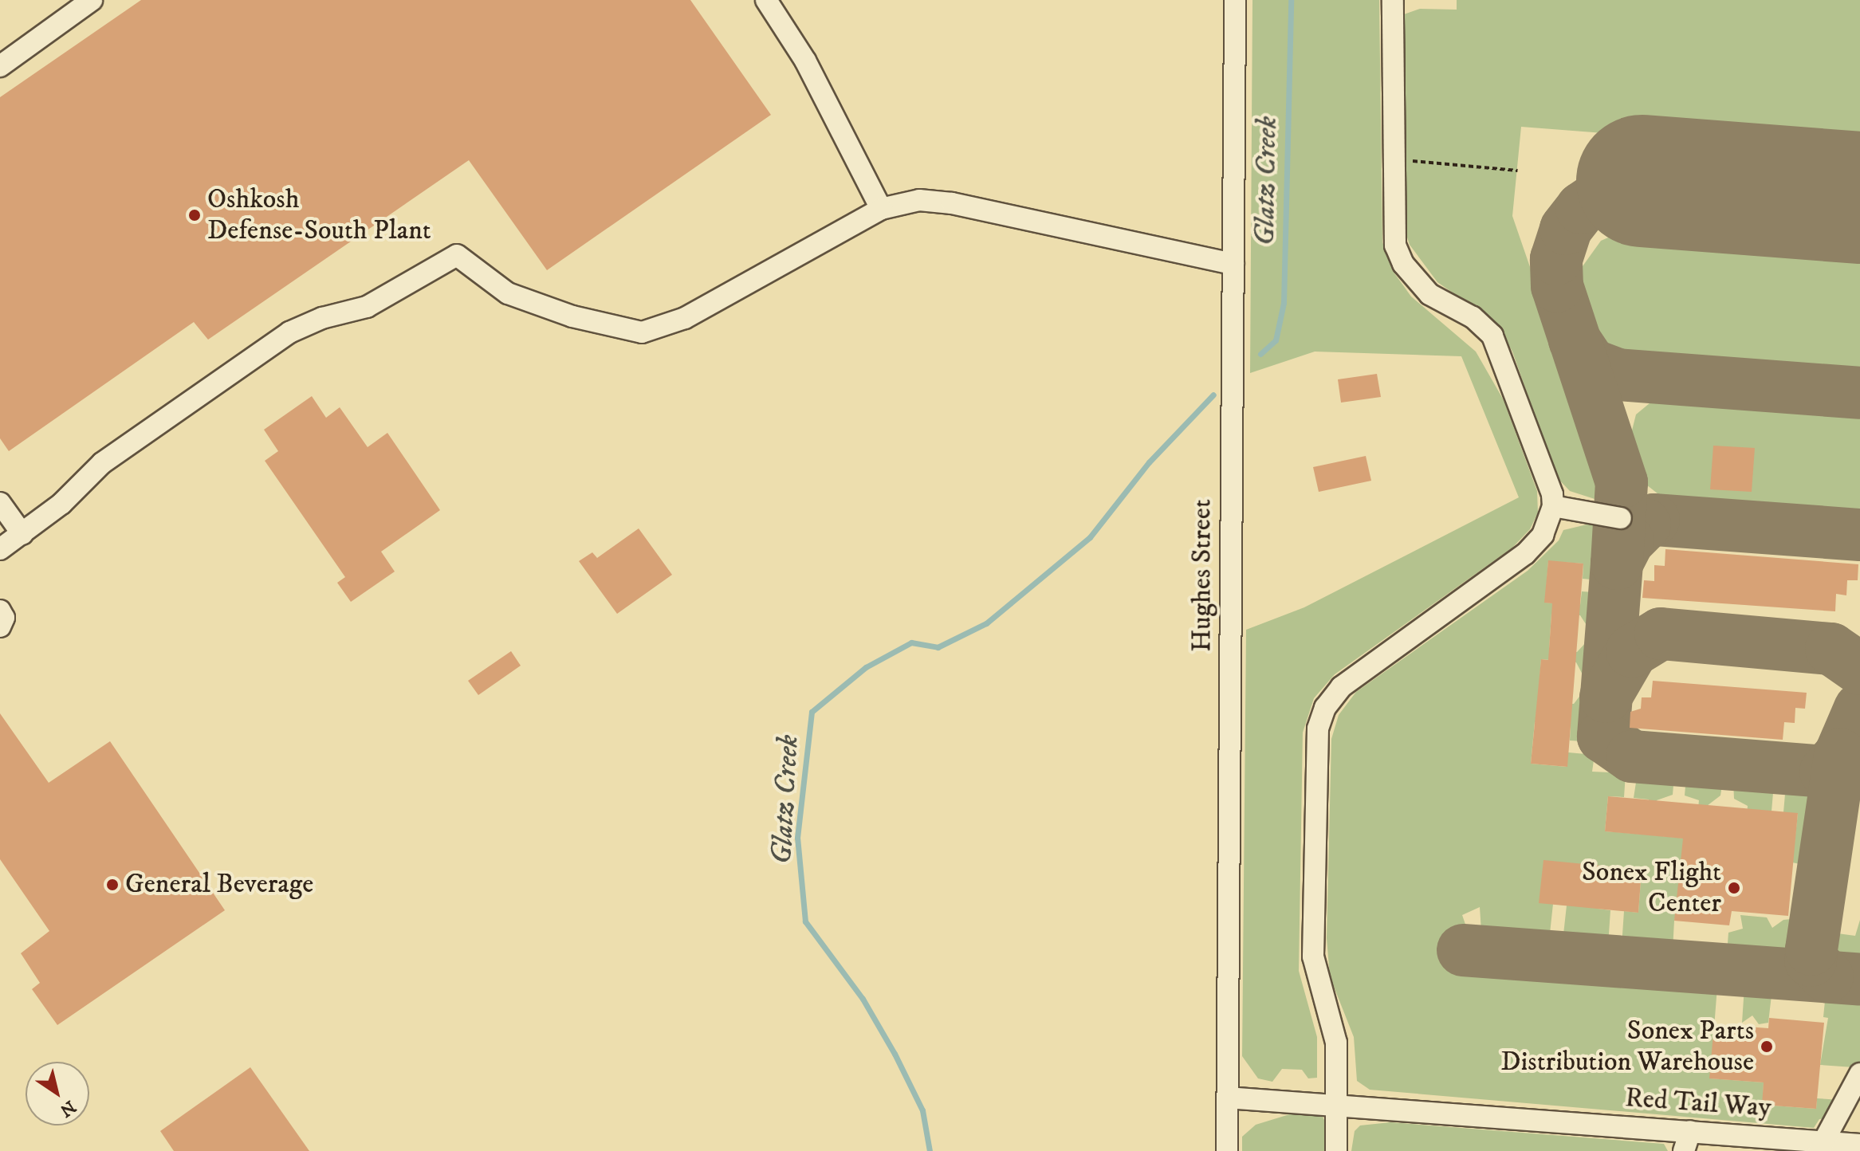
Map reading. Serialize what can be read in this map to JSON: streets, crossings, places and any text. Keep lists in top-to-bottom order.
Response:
{
  "streets": {
    "street": ["Hughes Street", "Red Tail Way"]
  },
  "crossings": [
    ["Hughes Street", "Red Tail Way"]
  ],
  "water": ["Glatz Creek"],
  "places": [
    "Oshkosh Defense-South Plant",
    "General Beverage",
    "Sonex Flight Center",
    "Sonex Parts Distribution Warehouse"
  ],
  "north": "bottom right"
}
